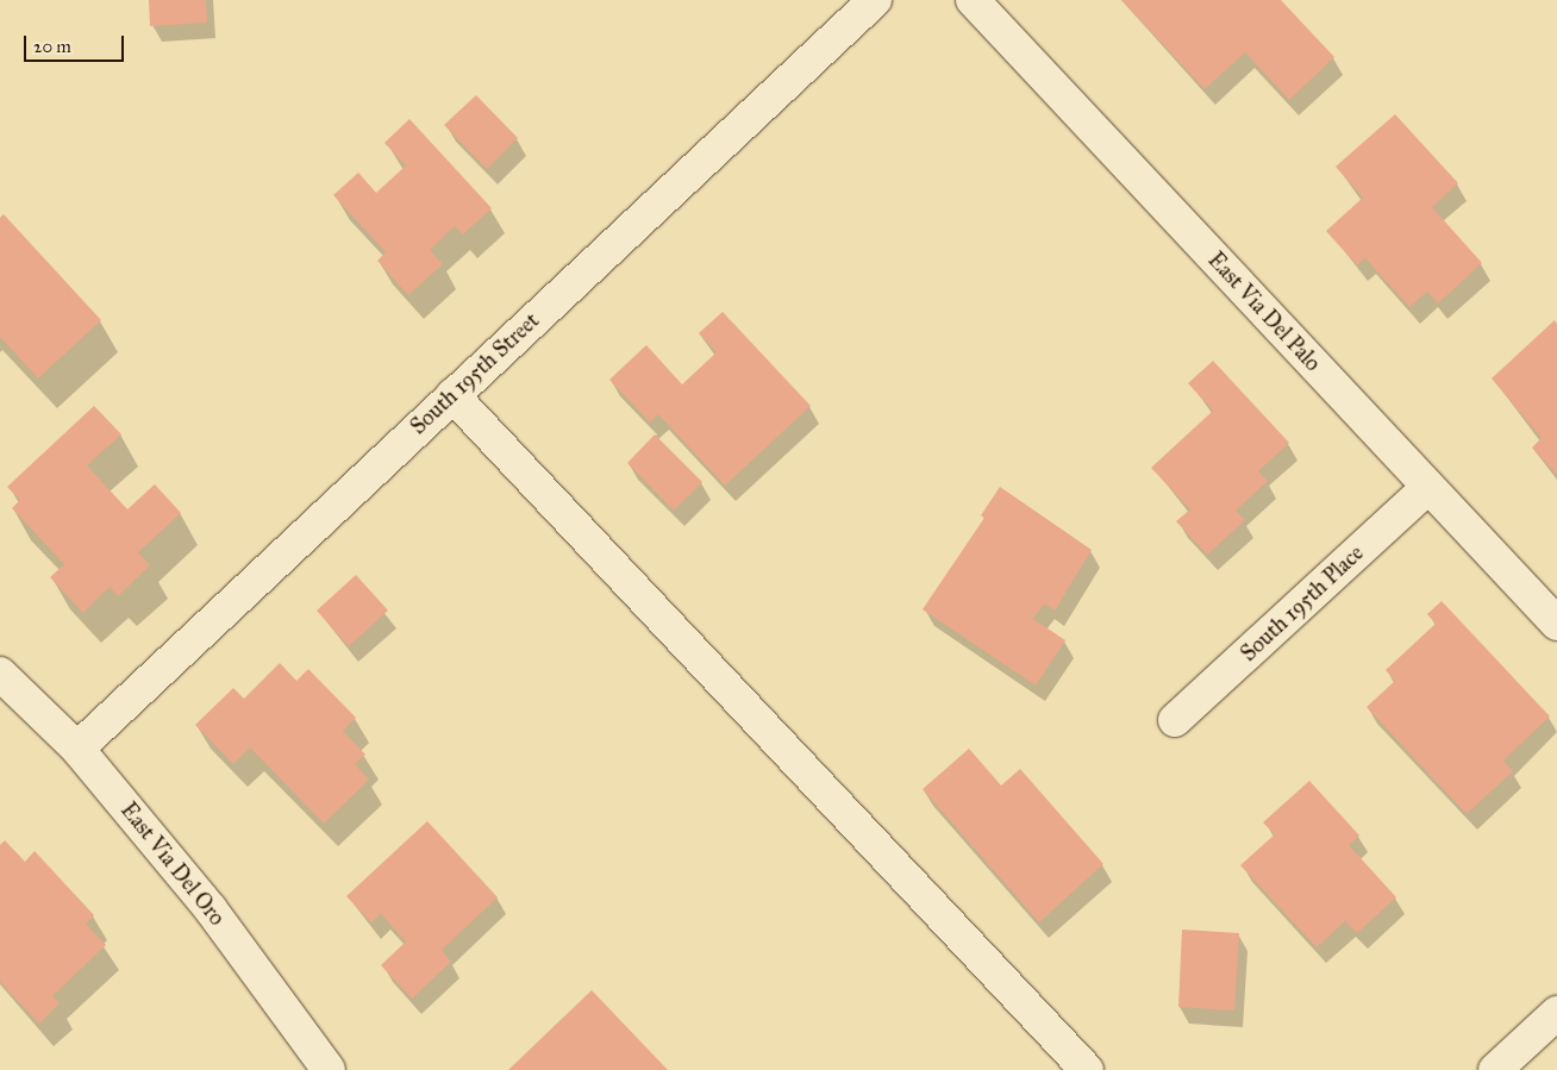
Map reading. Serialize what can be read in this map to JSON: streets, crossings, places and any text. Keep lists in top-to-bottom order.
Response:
{
  "streets": {
    "street": [
      "East Via Del Palo",
      "South 195th Street",
      "South 195th Place",
      "East Via Del Oro"
    ]
  },
  "crossings": [
    ["East Via Del Palo", "South 195th Place"],
    ["South 195th Street", "East Via Del Oro"]
  ],
  "scale_bar": "20 m"
}
